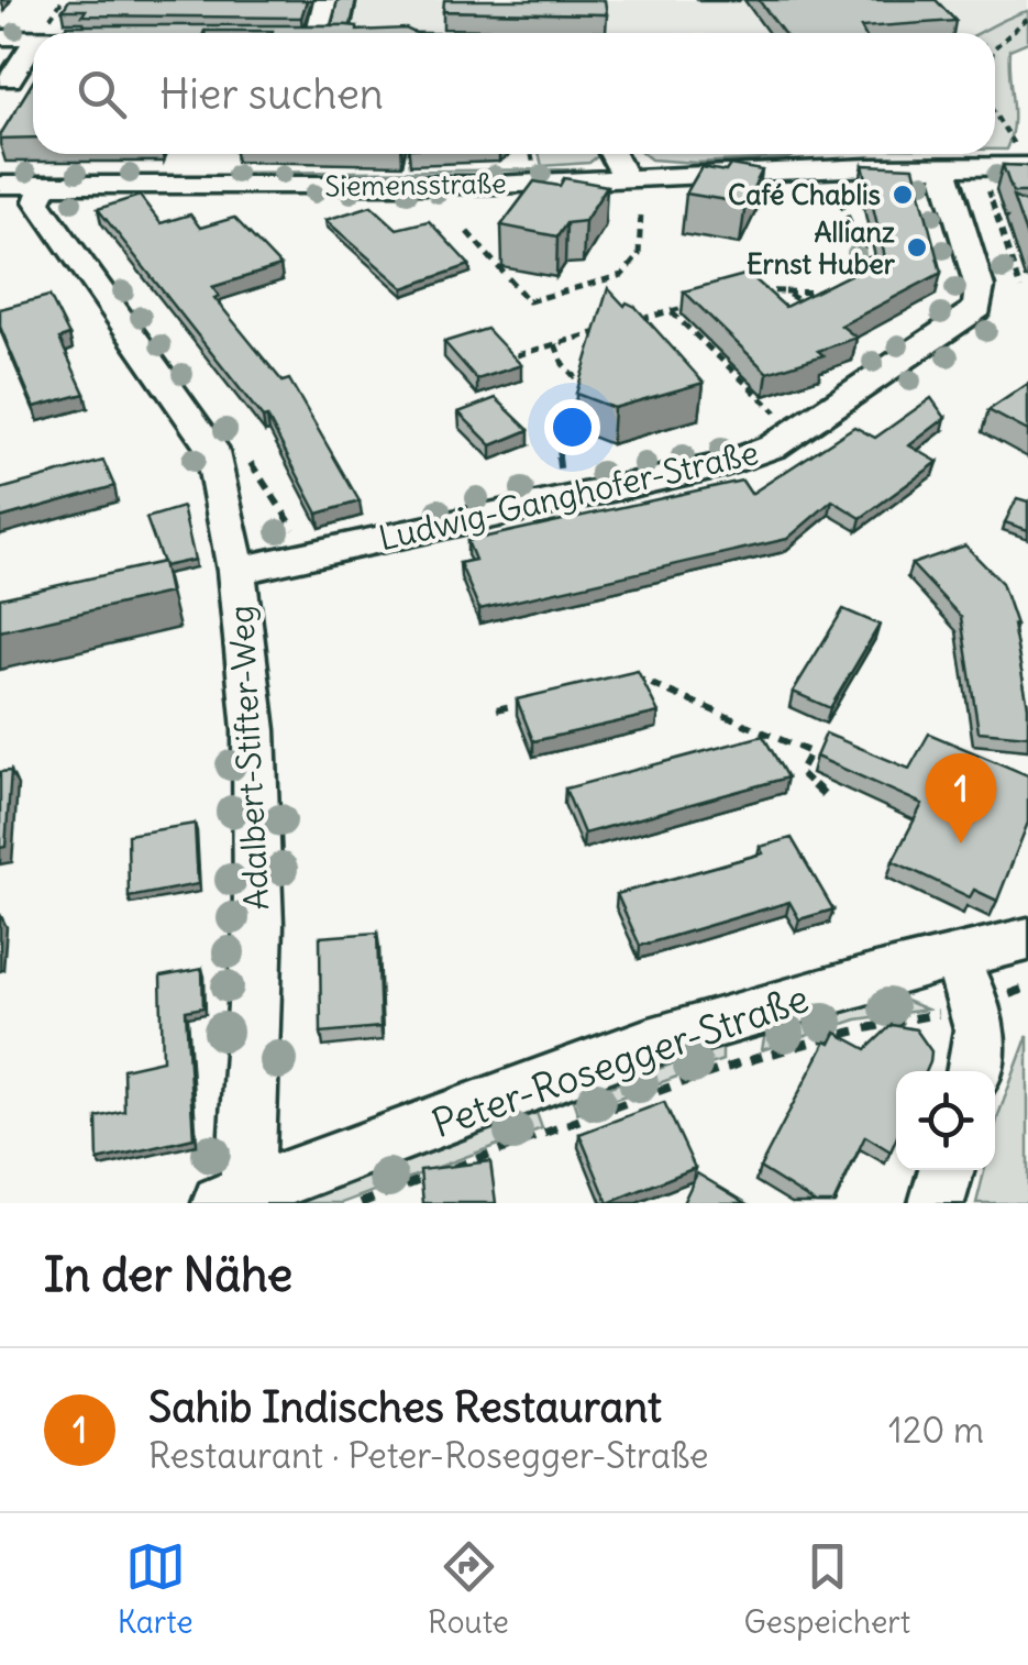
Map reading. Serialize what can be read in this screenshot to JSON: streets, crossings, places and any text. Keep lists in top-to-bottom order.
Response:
{
  "streets": {
    "street": [
      "Siemensstraße",
      "Ludwig-Ganghofer-Straße",
      "Adalbert-Stifter-Weg",
      "Peter-Rosegger-Straße"
    ]
  },
  "crossings": [
    ["Siemensstraße", "Ludwig-Ganghofer-Straße"],
    ["Siemensstraße", "Adalbert-Stifter-Weg"],
    ["Ludwig-Ganghofer-Straße", "Adalbert-Stifter-Weg"],
    ["Adalbert-Stifter-Weg", "Peter-Rosegger-Straße"]
  ],
  "places": ["Café Chablis", "Allianz Ernst Huber"],
  "page": {
    "search": "Hier suchen",
    "pins": "1",
    "heading": "In der Nähe",
    "list": [
      {
        "mark": "1",
        "name": "Sahib Indisches Restaurant",
        "note": "Restaurant · Peter-Rosegger-Straße",
        "value": "120 m"
      }
    ],
    "nav": ["Karte", "Route", "Gespeichert"]
  }
}
